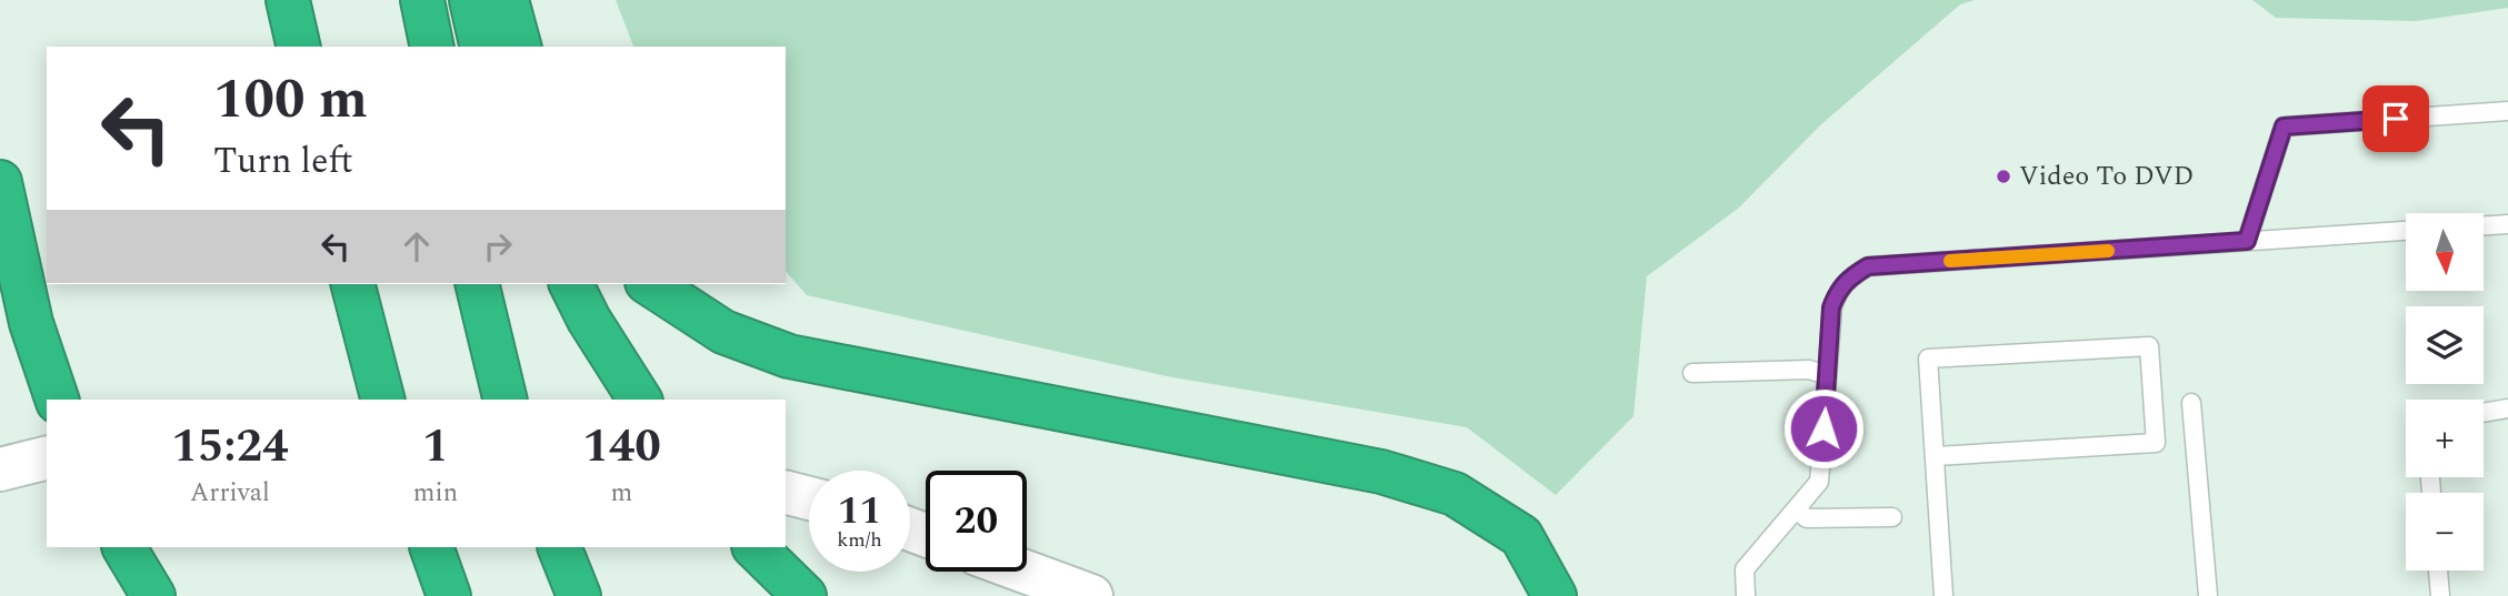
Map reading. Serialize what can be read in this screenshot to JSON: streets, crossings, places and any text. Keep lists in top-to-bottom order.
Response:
{
  "places": ["Video To DVD"],
  "north": "bottom",
  "page": {
    "turn": ["100 m", "Turn left"],
    "map_buttons": ["+", "−"],
    "eta": [
      "15:24",
      "Arrival",
      "1",
      "min",
      "140",
      "m"
    ],
    "speed": "11 km/h",
    "limit": "20"
  }
}
